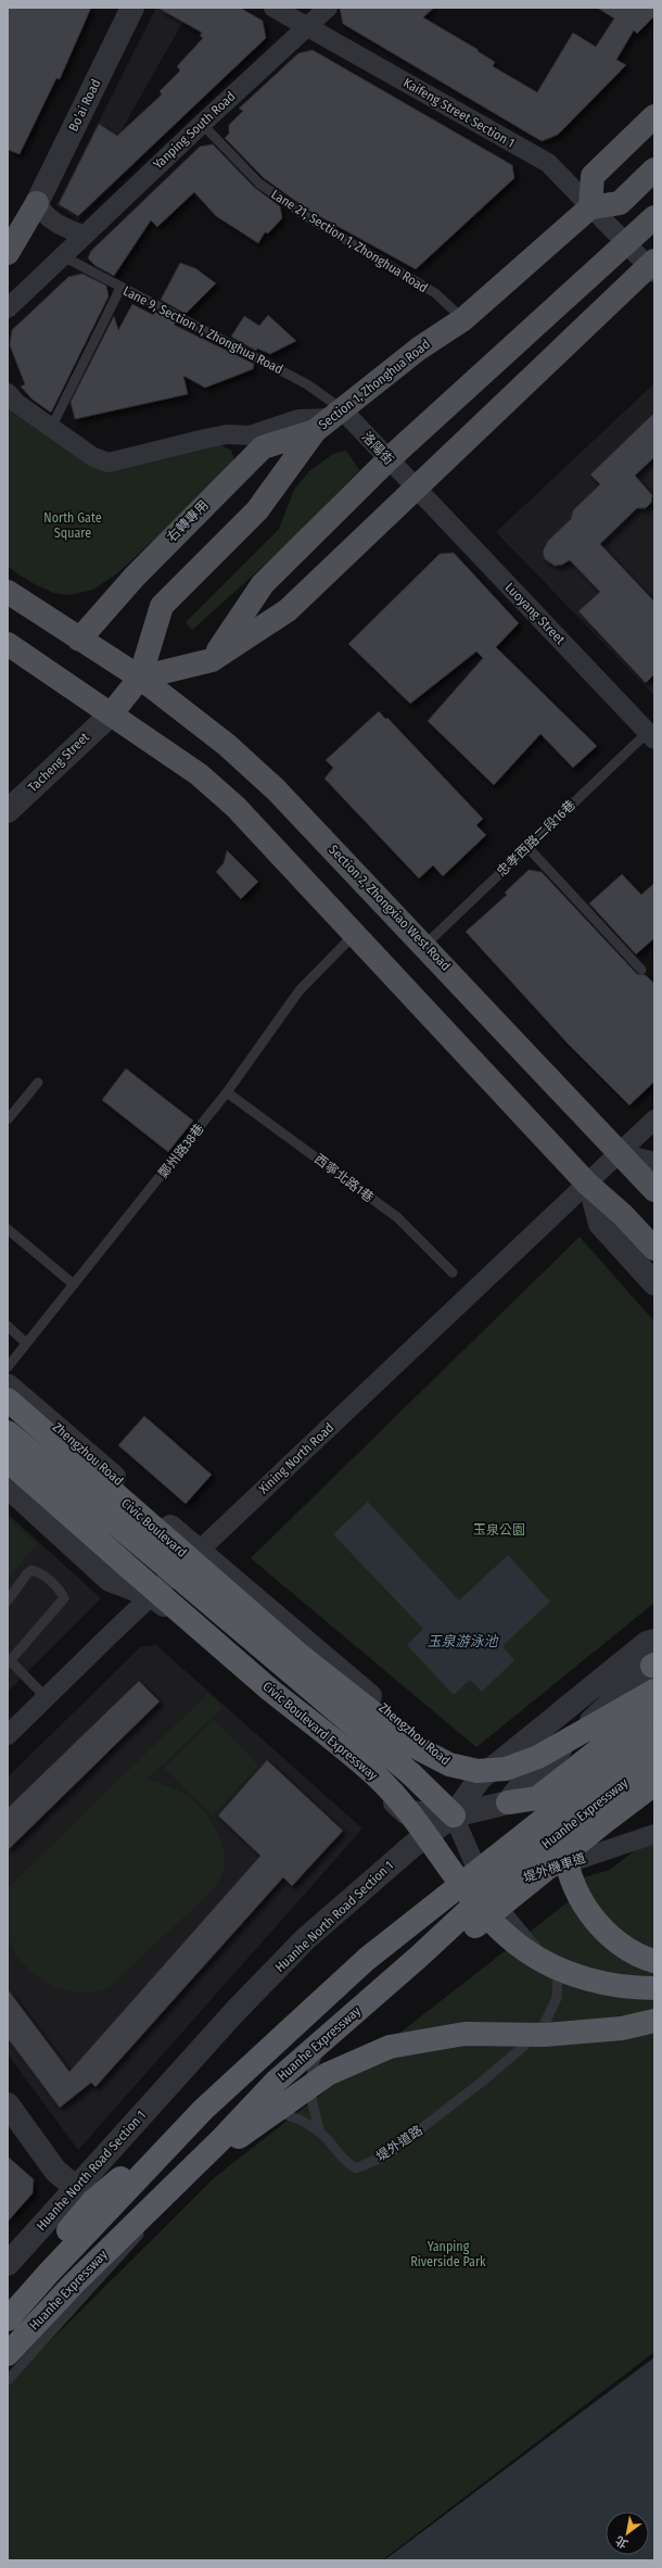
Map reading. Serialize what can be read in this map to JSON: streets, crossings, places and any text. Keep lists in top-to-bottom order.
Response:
{
  "streets": {
    "highway": ["Civic Boulevard Expressway", "Huanhe Expressway"],
    "main road": ["Section 1, Zhonghua Road", "右轉專用", "Section 2, Zhongxiao West Road"],
    "street": [
      "Bo’ai Road",
      "Kaifeng Street Section 1",
      "Yanping South Road",
      "洛陽街",
      "Luoyang Street",
      "Tacheng Street",
      "Zhengzhou Road",
      "Xining North Road",
      "堤外機車道",
      "Huanhe North Road Section 1",
      "堤外道路"
    ],
    "lane": [
      "Lane 21, Section 1, Zhonghua Road",
      "Lane 9, Section 1, Zhonghua Road",
      "忠孝西路二段16巷",
      "鄭州路38巷",
      "西寧北路1巷"
    ]
  },
  "crossings": [
    ["Kaifeng Street Section 1", "Yanping South Road"],
    ["Kaifeng Street Section 1", "Section 1, Zhonghua Road"],
    ["Yanping South Road", "Lane 21, Section 1, Zhonghua Road"],
    ["Yanping South Road", "Lane 9, Section 1, Zhonghua Road"],
    ["Lane 21, Section 1, Zhonghua Road", "Section 1, Zhonghua Road"],
    ["Lane 9, Section 1, Zhonghua Road", "Section 1, Zhonghua Road"],
    ["Lane 9, Section 1, Zhonghua Road", "洛陽街"],
    ["Lane 9, Section 1, Zhonghua Road", "右轉專用"],
    ["Section 1, Zhonghua Road", "洛陽街"],
    ["Section 1, Zhonghua Road", "右轉專用"],
    ["Section 1, Zhonghua Road", "Tacheng Street"],
    ["Section 1, Zhonghua Road", "Section 2, Zhongxiao West Road"],
    ["洛陽街", "右轉專用"],
    ["洛陽街", "Luoyang Street"],
    ["右轉專用", "Section 2, Zhongxiao West Road"],
    ["Luoyang Street", "忠孝西路二段16巷"],
    ["忠孝西路二段16巷", "Section 2, Zhongxiao West Road"],
    ["Section 2, Zhongxiao West Road", "Xining North Road"],
    ["鄭州路38巷", "西寧北路1巷"],
    ["Zhengzhou Road", "Xining North Road"],
    ["Zhengzhou Road", "Huanhe North Road Section 1"],
    ["Zhengzhou Road", "堤外道路"],
    ["堤外機車道", "堤外道路"],
    ["Huanhe North Road Section 1", "堤外道路"]
  ],
  "water": ["玉泉游泳池"],
  "parks": ["North Gate Square", "玉泉公園", "Yanping Riverside Park"],
  "north": "bottom left"
}
